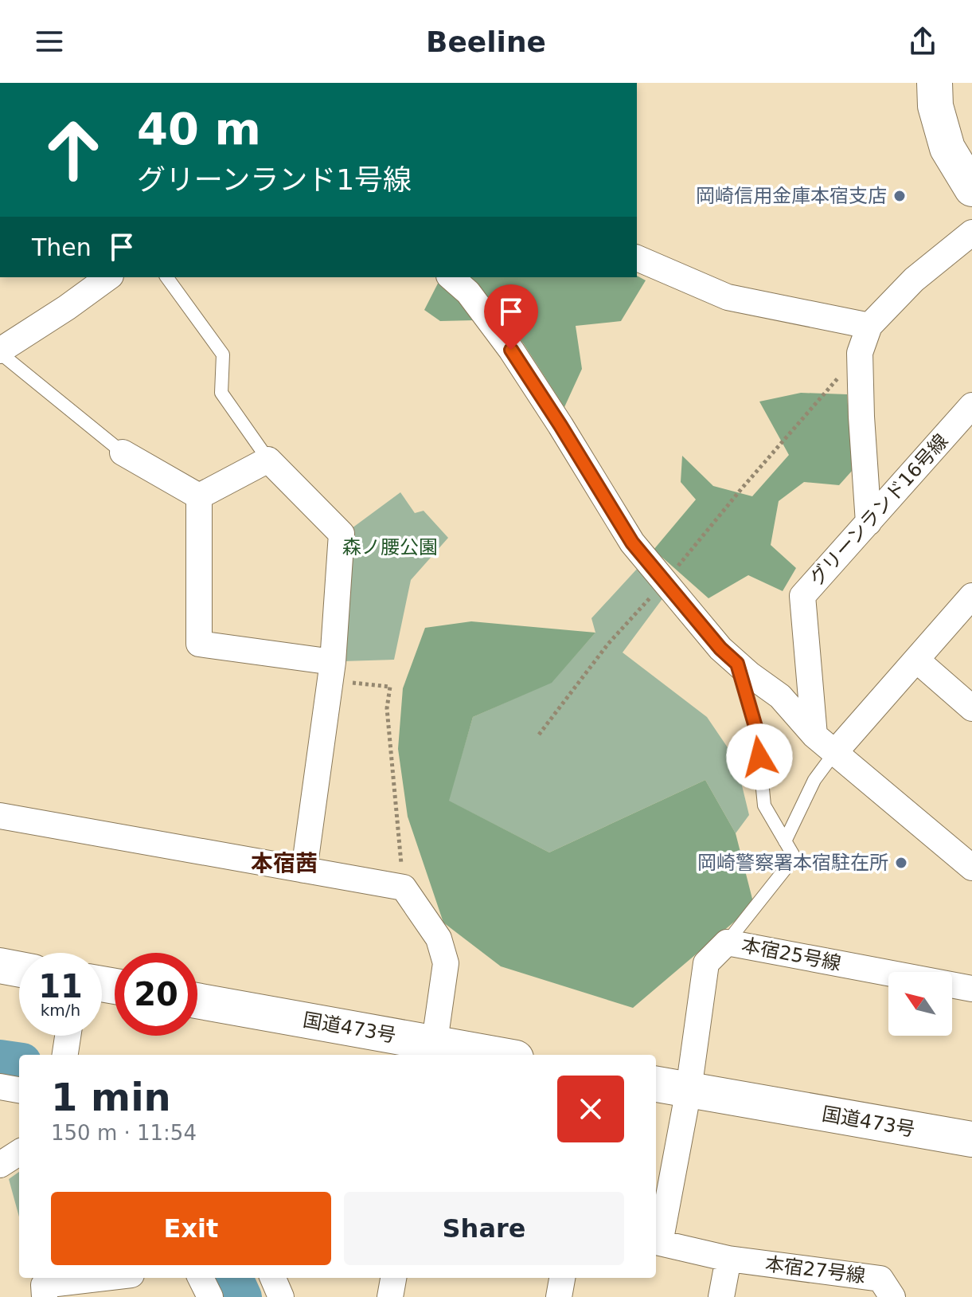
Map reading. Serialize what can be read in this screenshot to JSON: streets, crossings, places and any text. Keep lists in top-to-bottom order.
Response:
{
  "streets": {
    "main road": ["国道473号"],
    "street": ["グリーンランド16号線", "本宿25号線", "本宿27号線"]
  },
  "crossings": [
    ["本宿25号線", "国道473号"],
    ["本宿25号線", "本宿27号線"]
  ],
  "districts": ["本宿茜"],
  "parks": ["森ノ腰公園"],
  "places": ["岡崎信用金庫本宿支店", "岡崎警察署本宿駐在所"],
  "north": "top left",
  "page": {
    "header": "Beeline",
    "turn": ["40 m", "グリーンランド1号線"],
    "then": "Then",
    "speed": "11 km/h",
    "limit": "20",
    "heading": ["1 min", "150 m · 11:54"],
    "buttons": ["Exit", "Share"]
  }
}
